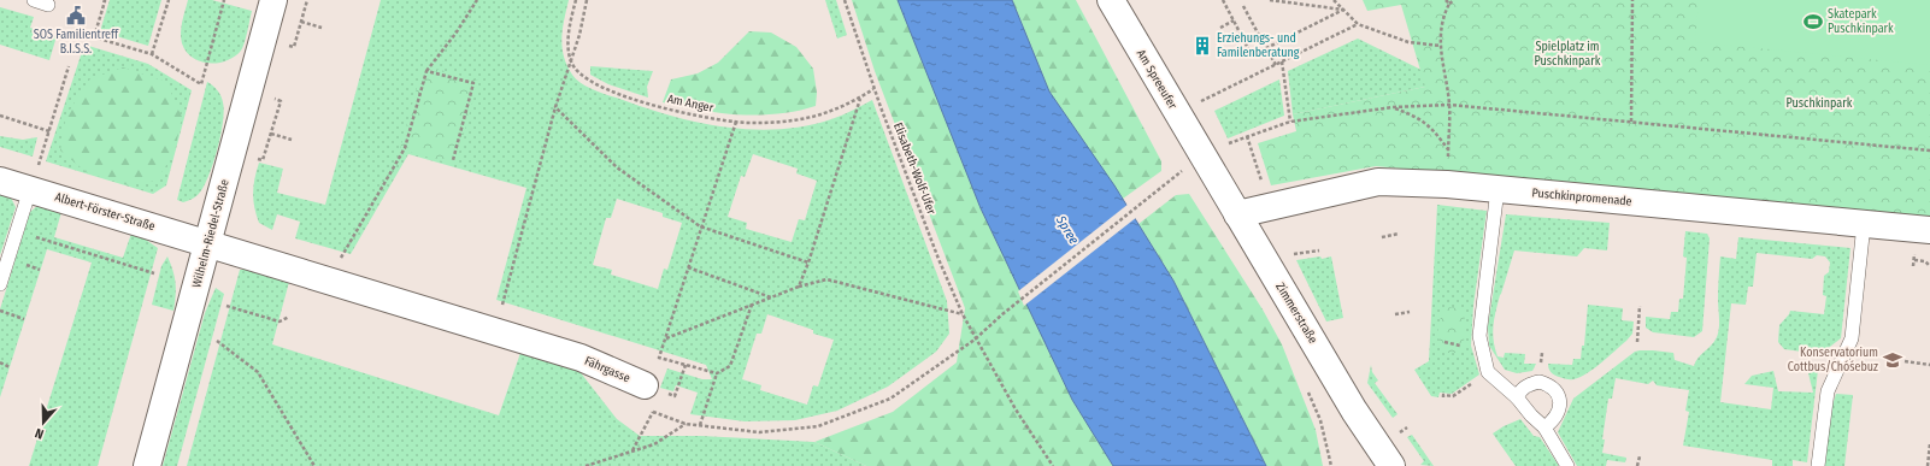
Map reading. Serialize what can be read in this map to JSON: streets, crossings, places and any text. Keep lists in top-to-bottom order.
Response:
{
  "streets": {
    "street": [
      "Am Spreeufer",
      "Puschkinpromenade",
      "Albert-Förster-Straße",
      "Wilhelm-Riedel-Straße",
      "Zimmerstraße",
      "Fährgasse"
    ],
    "path": ["Am Anger", "Elisabeth-Wolf-Ufer"]
  },
  "crossings": [
    ["Am Spreeufer", "Zimmerstraße"],
    ["Am Anger", "Elisabeth-Wolf-Ufer"],
    ["Puschkinpromenade", "Zimmerstraße"],
    ["Albert-Förster-Straße", "Wilhelm-Riedel-Straße"],
    ["Albert-Förster-Straße", "Fährgasse"],
    ["Wilhelm-Riedel-Straße", "Fährgasse"]
  ],
  "water": ["Spree"],
  "parks": ["Spielplatz im Puschkinpark", "Puschkinpark"],
  "places": {
    "public building": ["SOS Familientreff B.I.S.S."],
    "sports": ["Skatepark Puschkinpark"],
    "building": ["Erziehungs- und Familenberatung"],
    "school or university": ["Konservatorium Cottbus/Chóśebuz"]
  },
  "north": "bottom"
}
